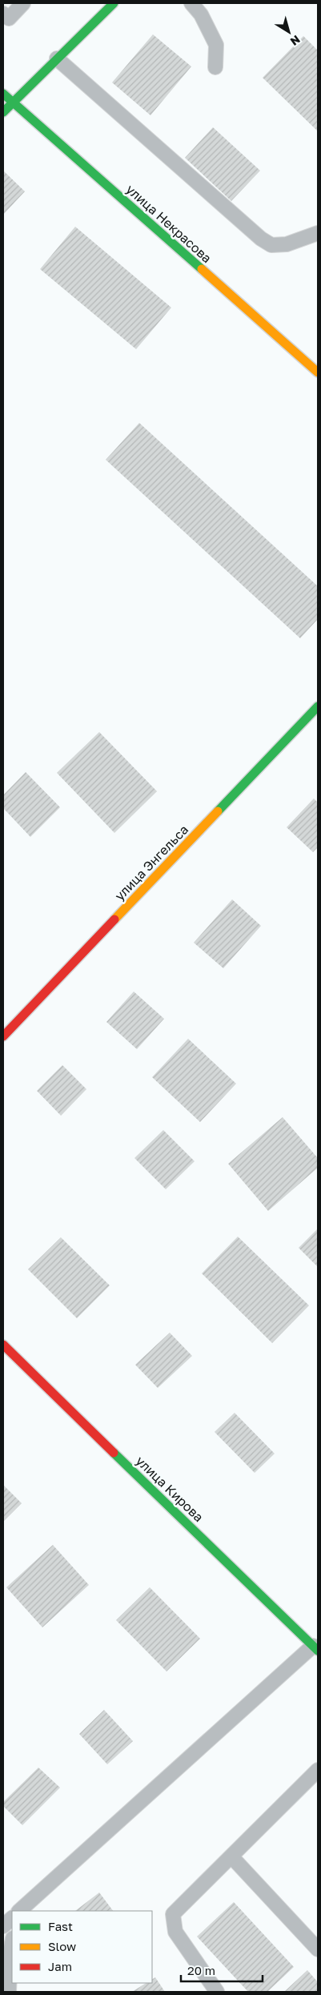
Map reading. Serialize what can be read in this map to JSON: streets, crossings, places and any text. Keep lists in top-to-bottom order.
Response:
{
  "streets": {
    "main road": ["улица Некрасова", "улица Энгельса", "улица Кирова"]
  },
  "legend": ["Fast", "Slow", "Jam"],
  "scale_bar": "20 m",
  "north": "bottom right"
}
